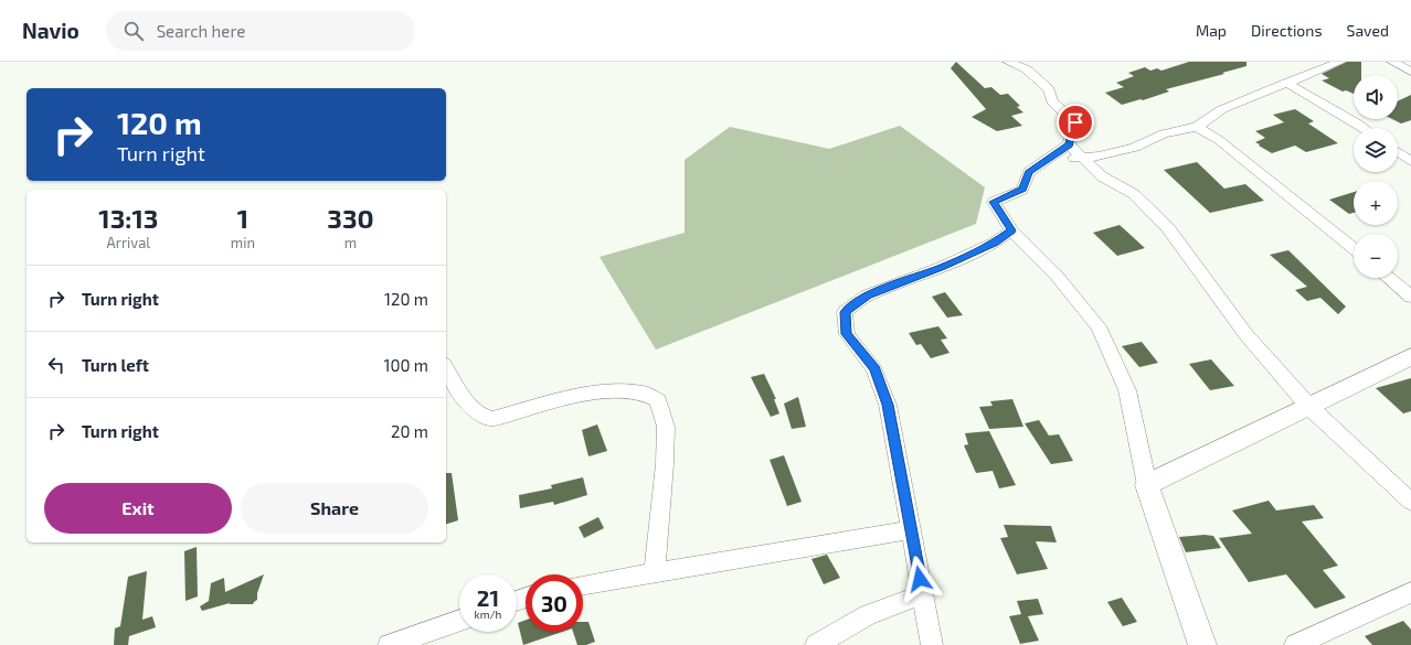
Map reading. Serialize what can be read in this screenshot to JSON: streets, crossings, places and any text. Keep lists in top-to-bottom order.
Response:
{
  "page": {
    "header": "Navio",
    "search": "Search here",
    "nav": ["Map", "Directions", "Saved"],
    "map_buttons": ["+", "−"],
    "turn": ["120 m", "Turn right"],
    "eta": [
      "13:13",
      "Arrival",
      "1",
      "min",
      "330",
      "m"
    ],
    "list": [
      {
        "name": "Turn right",
        "value": "120 m"
      },
      {
        "name": "Turn left",
        "value": "100 m"
      },
      {
        "name": "Turn right",
        "value": "20 m"
      }
    ],
    "buttons": ["Exit", "Share"],
    "speed": "21 km/h",
    "limit": "30"
  }
}
